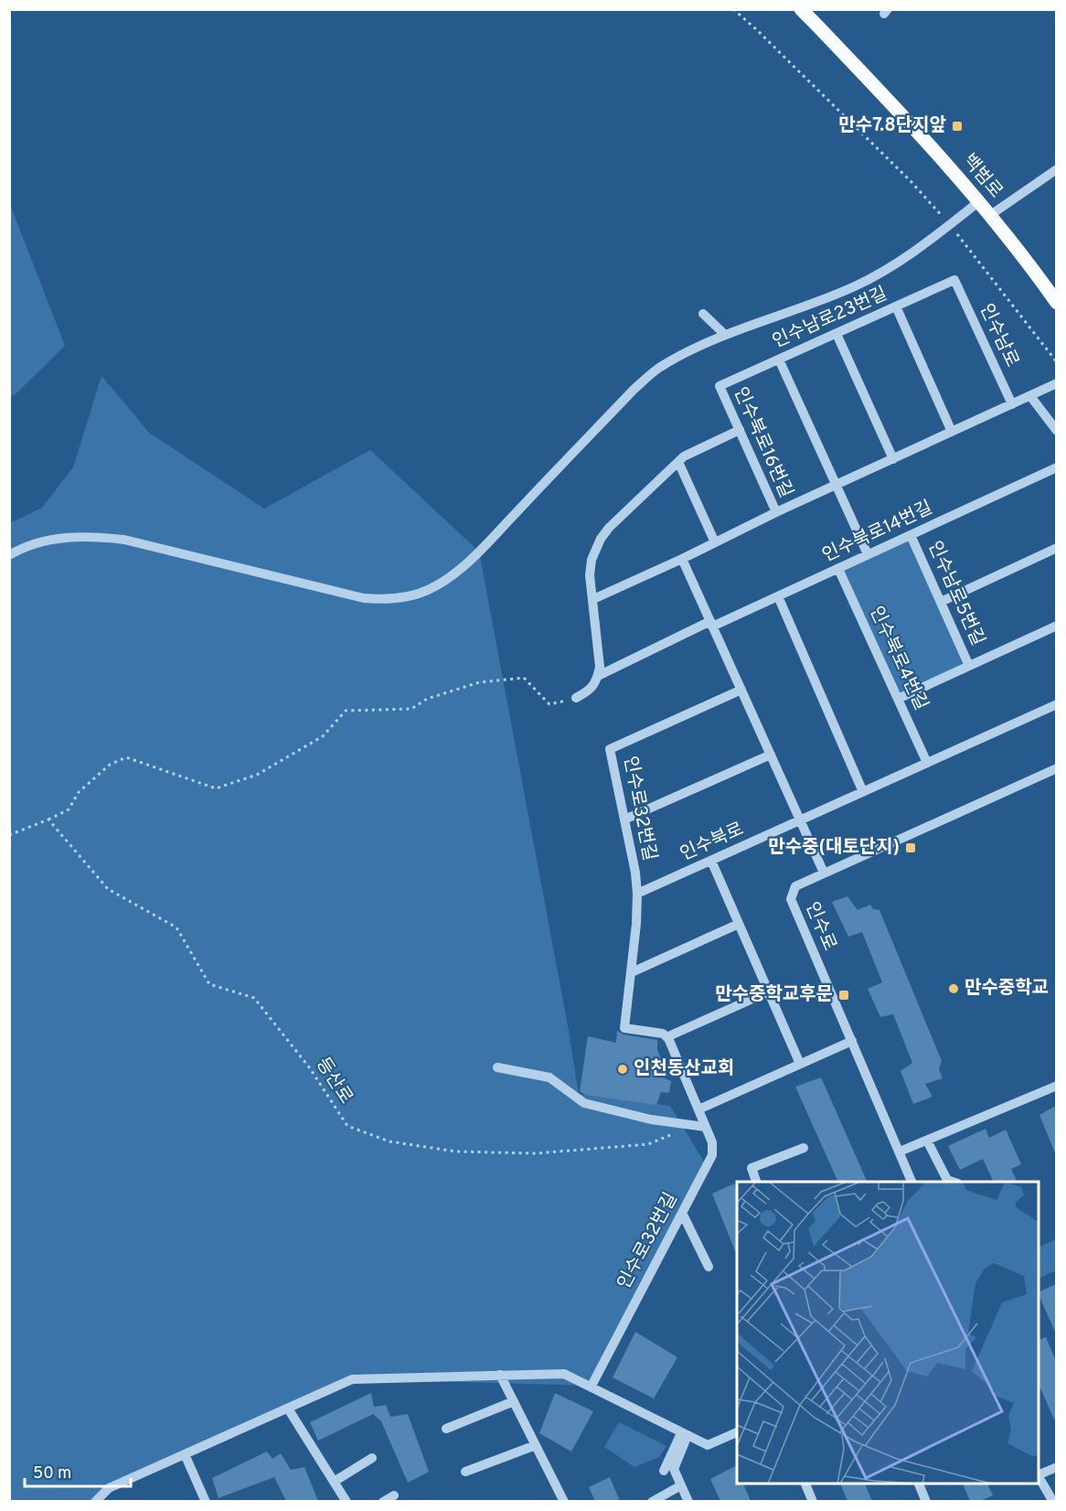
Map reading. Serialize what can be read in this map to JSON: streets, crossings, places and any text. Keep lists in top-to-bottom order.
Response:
{
  "streets": {
    "main road": ["백범로"],
    "street": [
      "인수남로23번길",
      "인수남로",
      "인수북로16번길",
      "인수북로14번길",
      "인수남로5번길",
      "인수북로4번길",
      "인수로32번길",
      "인수북로",
      "인수로"
    ],
    "path": ["등산로"]
  },
  "crossings": [
    ["인수남로23번길", "인수남로"],
    ["인수남로23번길", "인수북로16번길"],
    ["인수남로", "인수북로16번길"],
    ["인수북로14번길", "인수남로5번길"],
    ["인수북로14번길", "인수북로4번길"],
    ["인수남로5번길", "인수북로4번길"],
    ["인수로32번길", "인수북로"]
  ],
  "places": {
    "transit": ["만수7.8단지앞", "만수중(대토단지)", "만수중학교후문"],
    "other": ["만수중학교", "인천동산교회"]
  },
  "scale_bar": "50 m"
}
